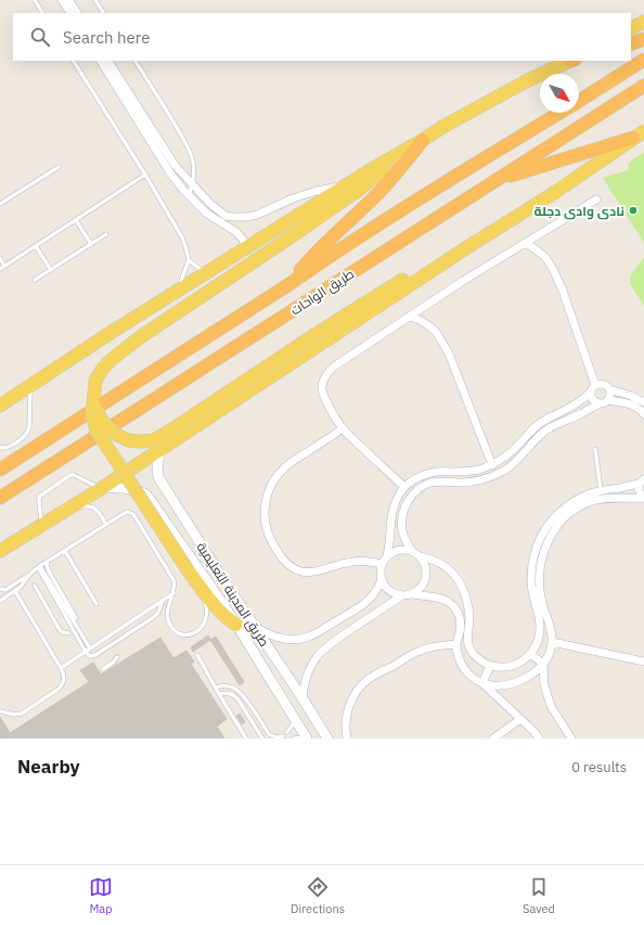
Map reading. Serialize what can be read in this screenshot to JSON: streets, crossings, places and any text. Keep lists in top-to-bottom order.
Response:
{
  "streets": {
    "highway": ["طريق الواحات"],
    "street": ["طريق المدينة التعليمية"]
  },
  "places": ["نادى وادى دجلة"],
  "north": "bottom right",
  "page": {
    "search": "Search here",
    "heading": ["Nearby", "0 results"],
    "nav": ["Map", "Directions", "Saved"]
  }
}
